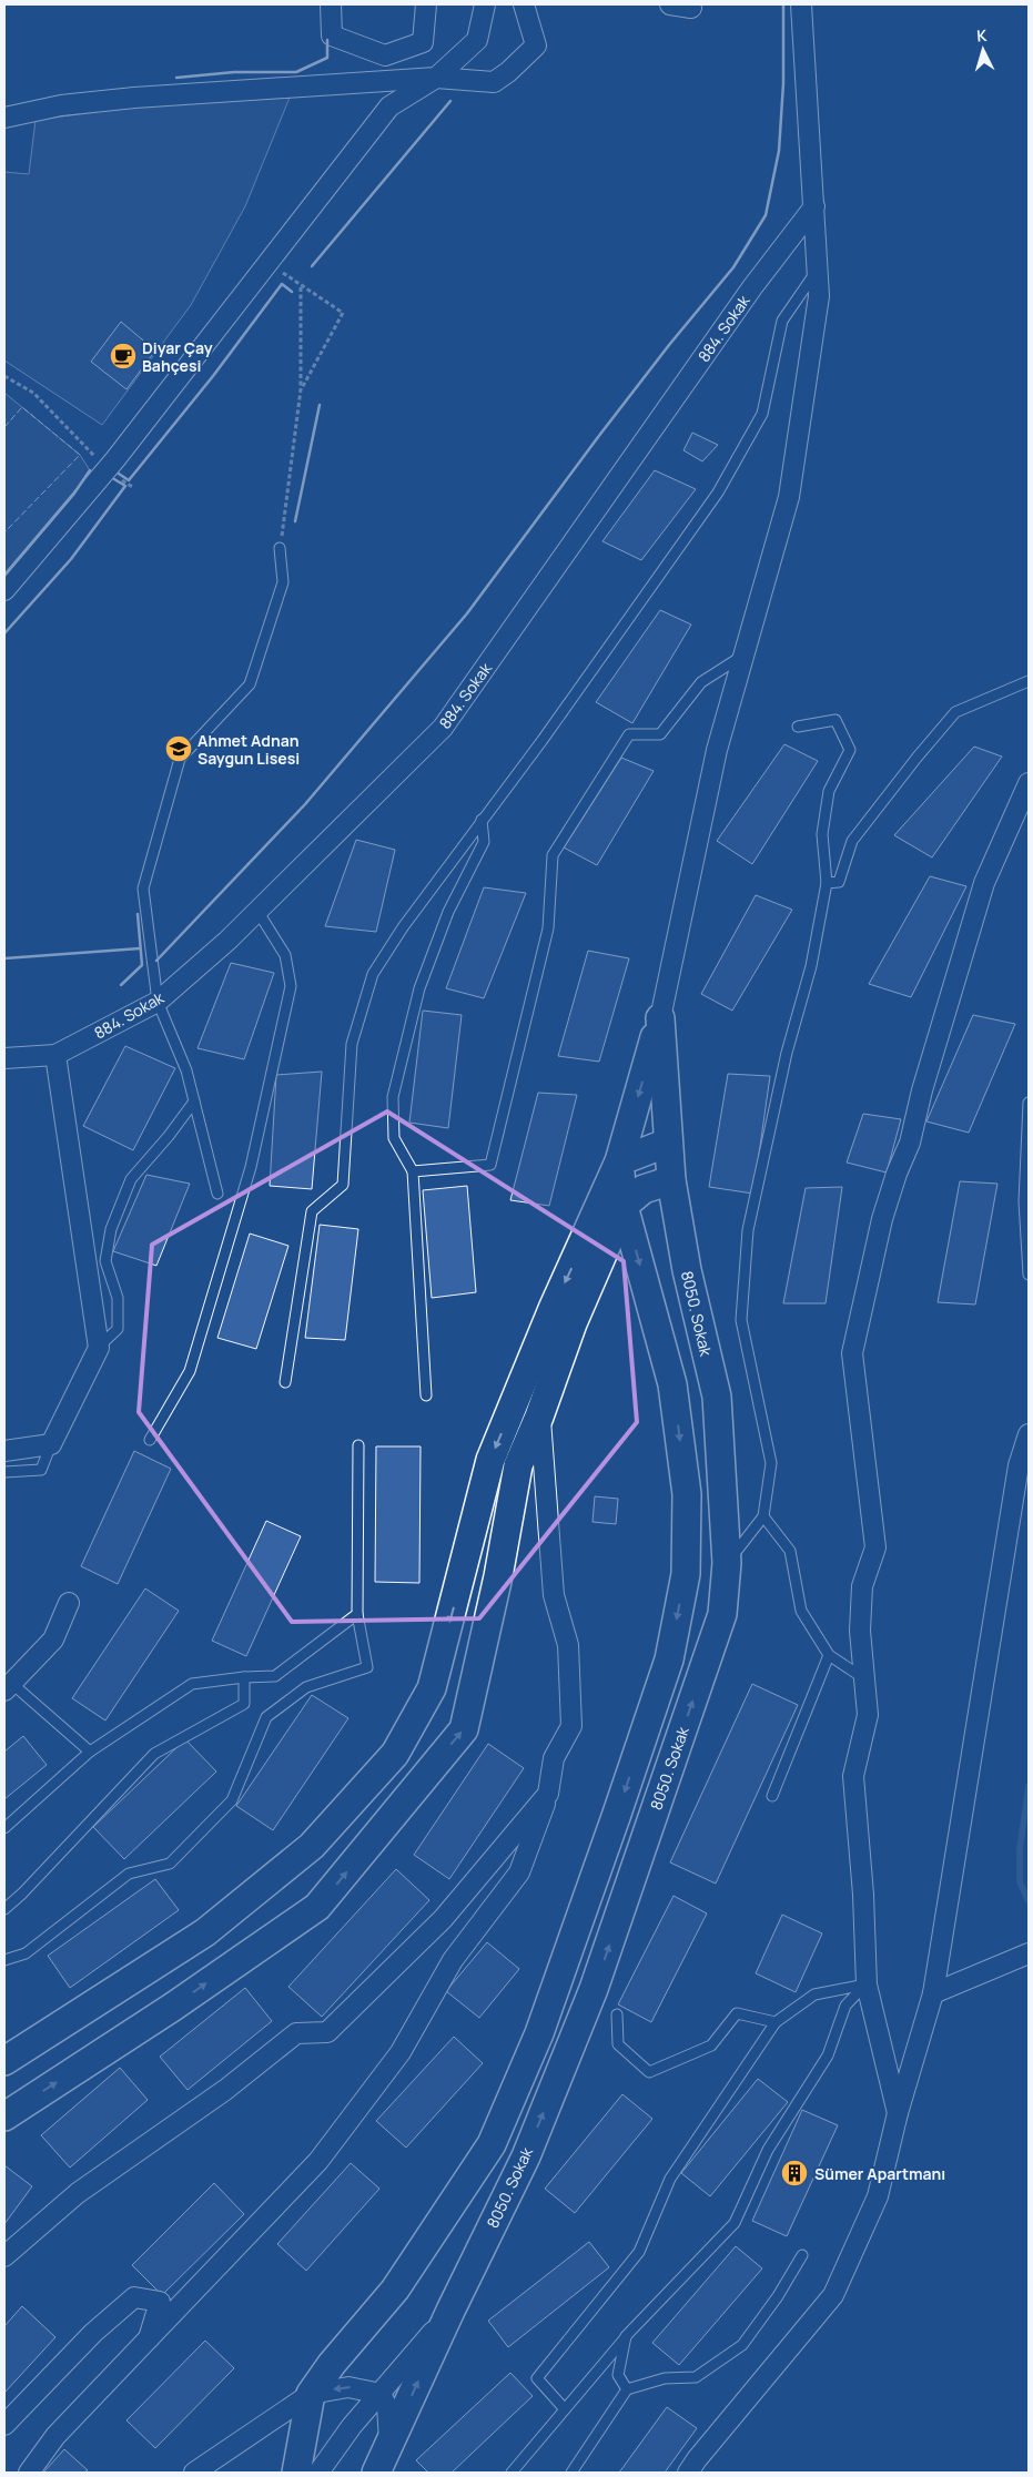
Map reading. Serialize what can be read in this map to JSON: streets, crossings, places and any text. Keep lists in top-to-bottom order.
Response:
{
  "streets": {
    "street": ["884. Sokak", "8050. Sokak"]
  },
  "places": {
    "cafe": ["Diyar Çay Bahçesi"],
    "school or university": ["Ahmet Adnan Saygun Lisesi"],
    "building": ["Sümer Apartmanı"]
  },
  "north": "top"
}
